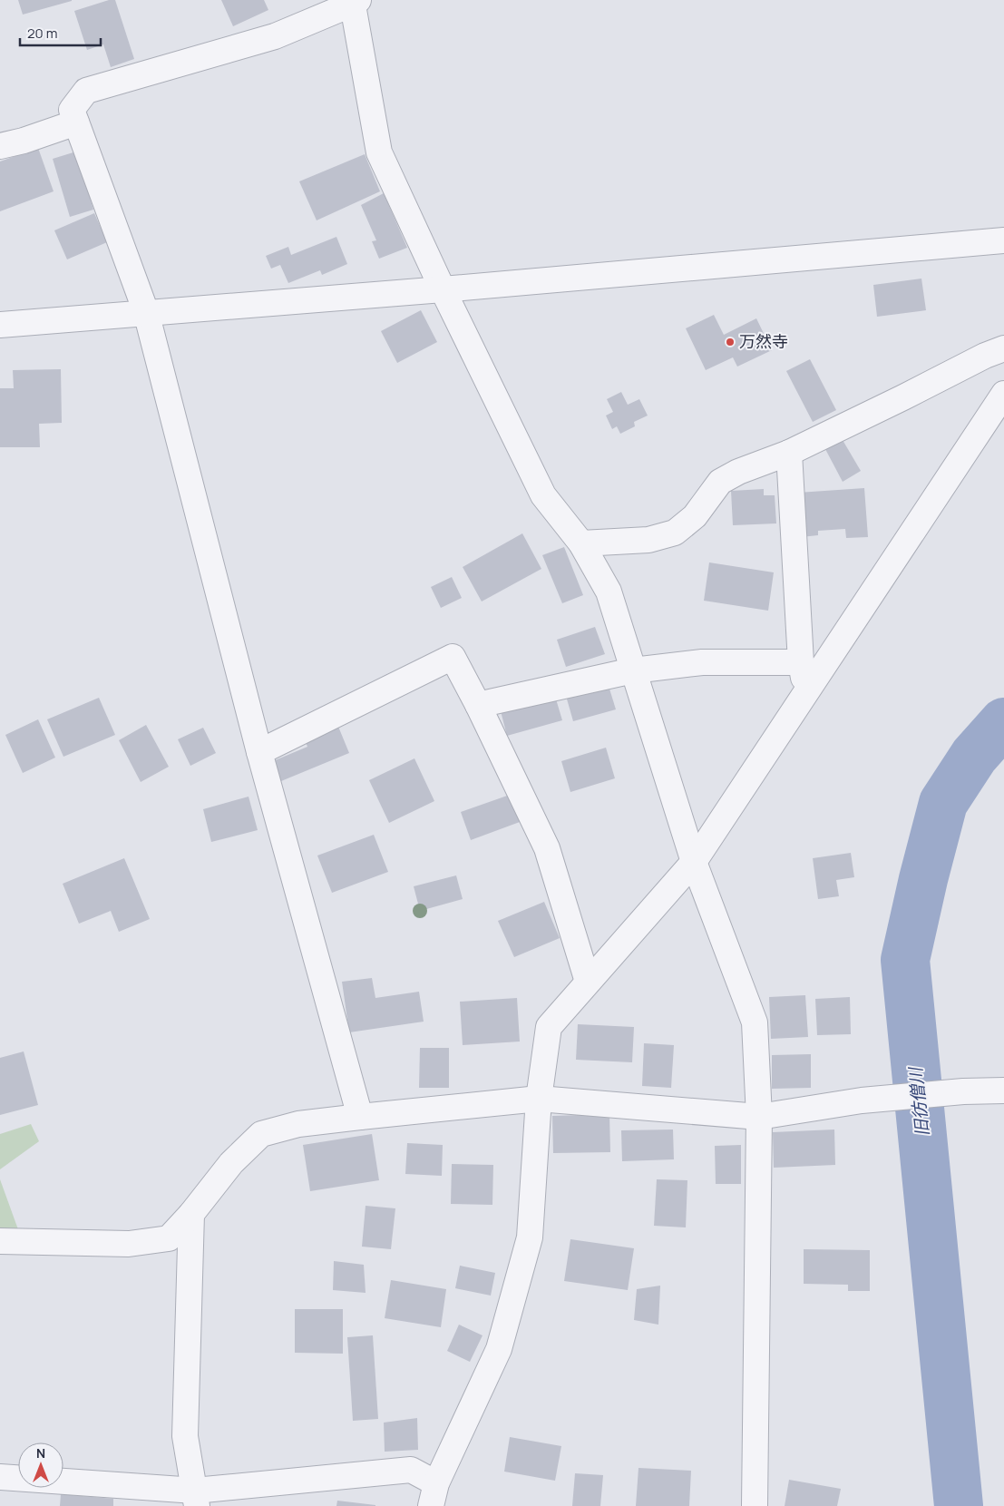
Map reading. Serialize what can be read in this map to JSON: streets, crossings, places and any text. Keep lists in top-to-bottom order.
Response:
{
  "water": ["旧彷僧川"],
  "places": ["万然寺"],
  "scale_bar": "20 m",
  "north": "top"
}
